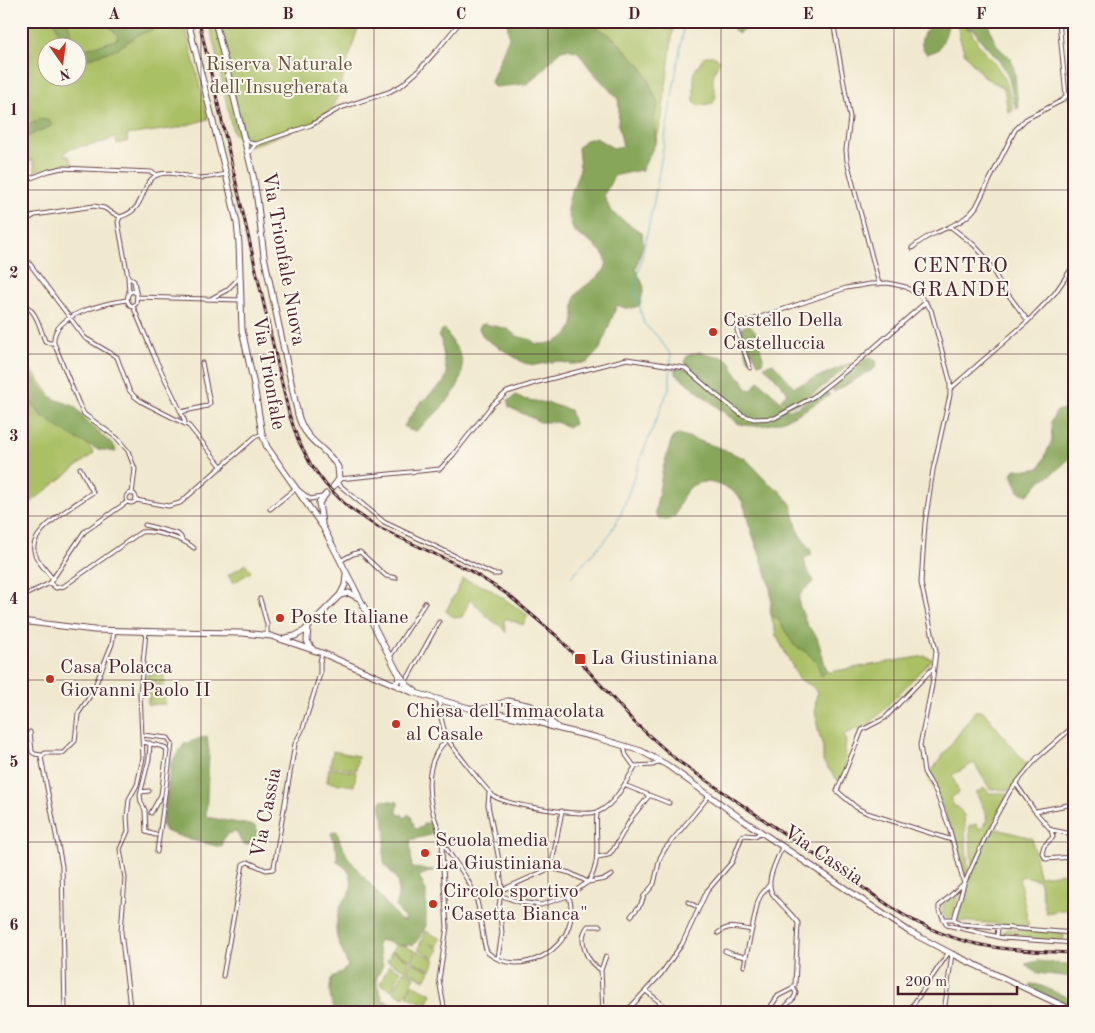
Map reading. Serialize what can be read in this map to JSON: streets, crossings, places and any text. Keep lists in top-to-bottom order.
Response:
{
  "streets": {
    "main road": ["Via Trionfale Nuova", "Via Trionfale", "Via Cassia"]
  },
  "crossings": [
    ["Via Trionfale", "Via Cassia"]
  ],
  "districts": ["CENTRO GRANDE"],
  "parks": ["Riserva Naturale dell'Insugherata"],
  "places": {
    "other": [
      "Castello Della Castelluccia",
      "Poste Italiane",
      "Casa Polacca Giovanni Paolo II",
      "Chiesa dell'Immacolata al Casale",
      "Scuola media La Giustiniana",
      "Circolo sportivo \"Casetta Bianca\""
    ],
    "transit": ["La Giustiniana"]
  },
  "scale_bar": "200 m",
  "north": "bottom",
  "grid": {
    "columns": [
      "A",
      "B",
      "C",
      "D",
      "E",
      "F"
    ],
    "rows": [
      "1",
      "2",
      "3",
      "4",
      "5",
      "6"
    ]
  }
}
